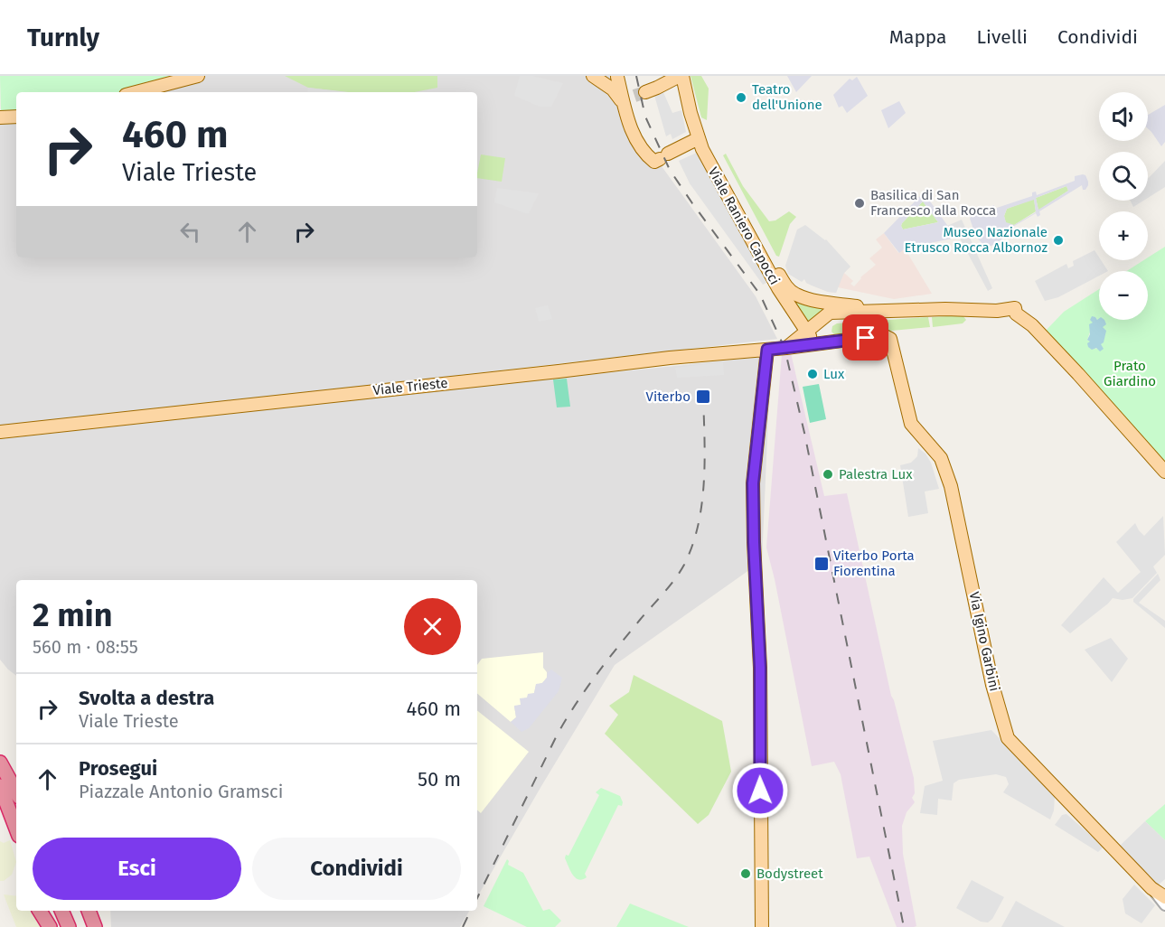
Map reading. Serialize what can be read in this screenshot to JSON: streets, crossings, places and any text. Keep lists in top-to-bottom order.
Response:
{
  "streets": {
    "main road": ["Viale Raniero Capocci", "Viale Trieste", "Via Igino Garbini"]
  },
  "crossings": [
    ["Viale Raniero Capocci", "Viale Trieste"],
    ["Viale Trieste", "Via Igino Garbini"]
  ],
  "parks": ["Prato Giardino"],
  "places": {
    "other": [
      "Teatro dell'Unione",
      "Basilica di San Francesco alla Rocca",
      "Museo Nazionale Etrusco Rocca Albornoz",
      "Lux",
      "Palestra Lux",
      "Bodystreet"
    ],
    "transit": ["Viterbo", "Viterbo Porta Fiorentina"]
  },
  "page": {
    "header": "Turnly",
    "nav": ["Mappa", "Livelli", "Condividi"],
    "map_buttons": ["+", "−"],
    "turn": ["460 m", "Viale Trieste"],
    "heading": ["2 min", "560 m · 08:55"],
    "list": [
      {
        "name": "Svolta a destra",
        "note": "Viale Trieste",
        "value": "460 m"
      },
      {
        "name": "Prosegui",
        "note": "Piazzale Antonio Gramsci",
        "value": "50 m"
      }
    ],
    "buttons": ["Esci", "Condividi"]
  }
}
